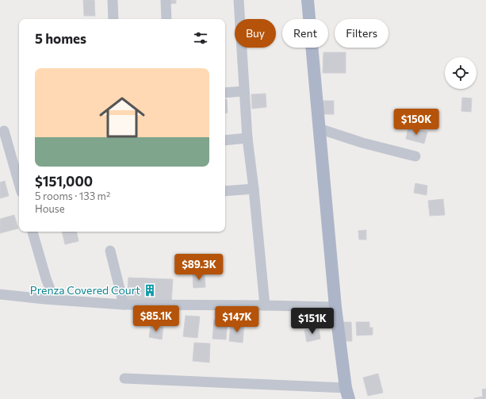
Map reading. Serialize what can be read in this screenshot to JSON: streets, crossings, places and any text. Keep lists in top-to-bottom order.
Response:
{
  "places": {
    "building": ["Prenza Covered Court"]
  },
  "page": {
    "chip": ["Buy", "Rent", "Filters"],
    "heading": "5 homes",
    "list": [
      {
        "name": "$151,000",
        "note": "5 rooms · 133 m² · House"
      }
    ],
    "price": [
      "$150K",
      "$89.3K",
      "$85.1K",
      "$147K",
      "$151K"
    ]
  }
}
